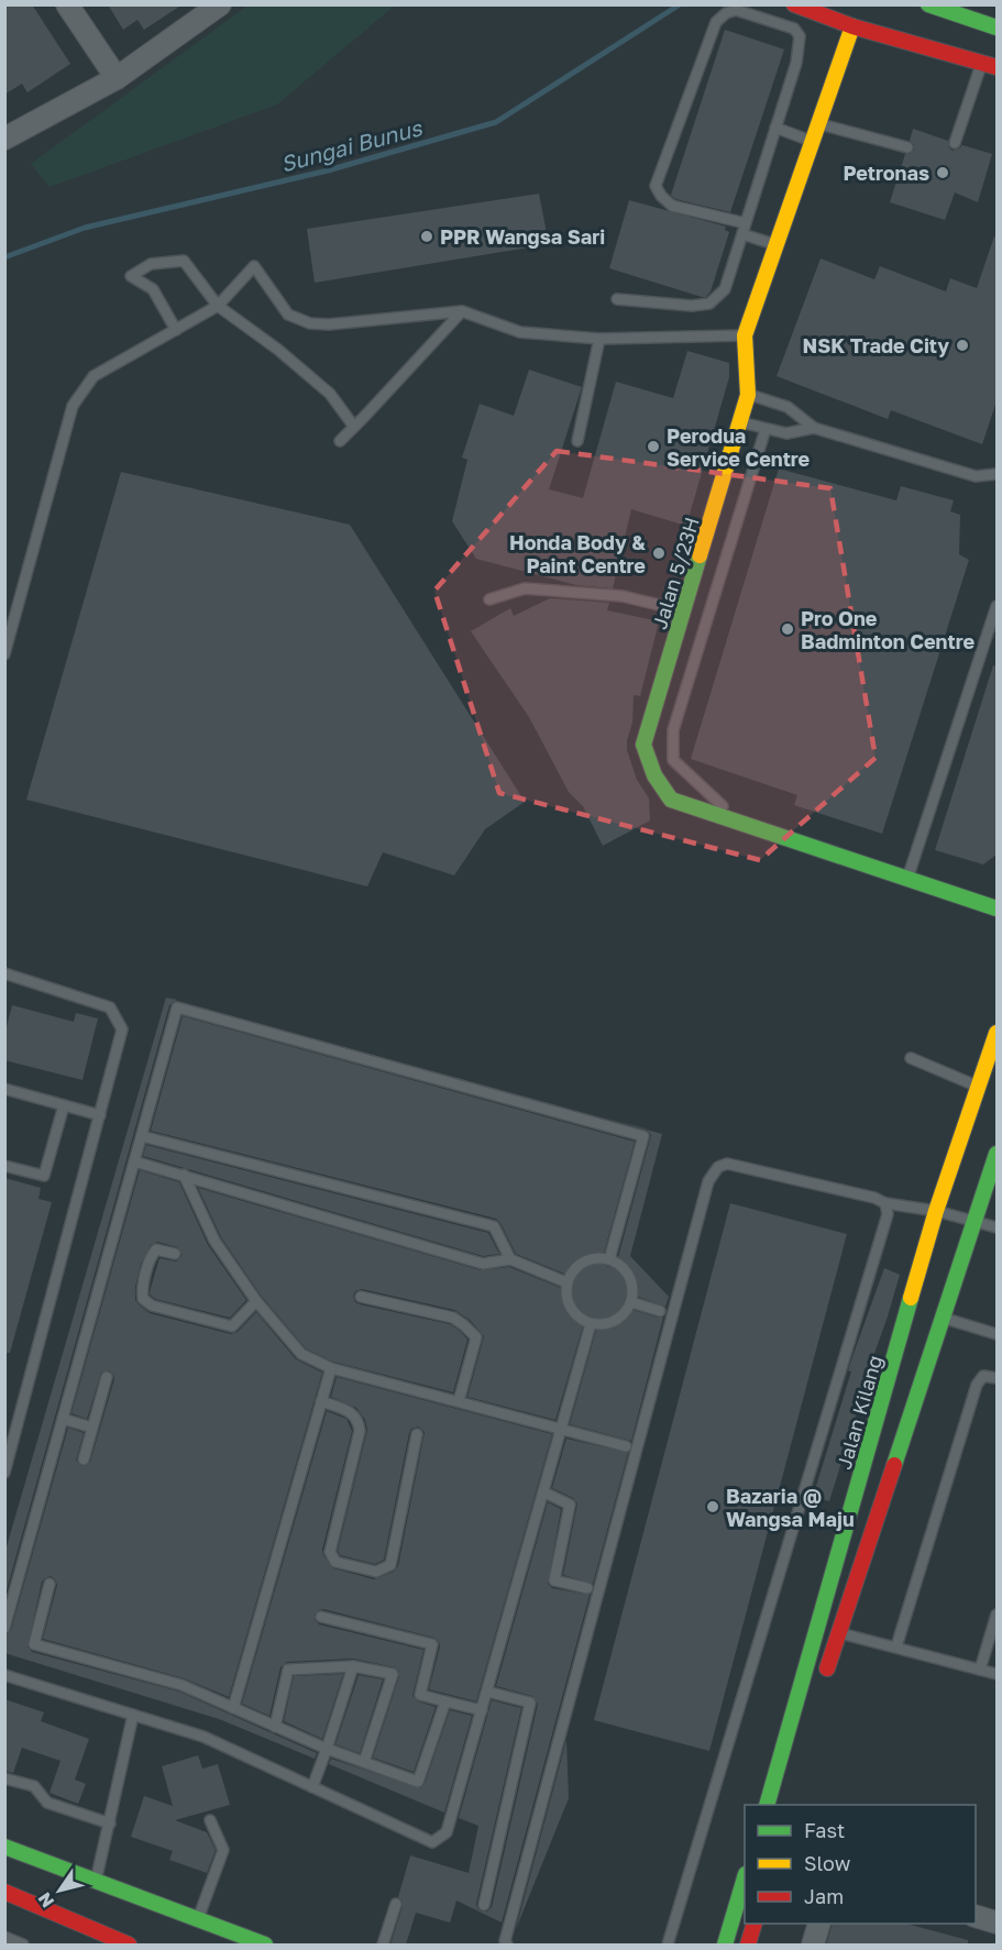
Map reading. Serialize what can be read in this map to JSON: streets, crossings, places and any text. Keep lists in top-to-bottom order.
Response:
{
  "streets": {
    "main road": ["Jalan 5/23H", "Jalan Kilang"]
  },
  "water": ["Sungai Bunus"],
  "places": [
    "Petronas",
    "PPR Wangsa Sari",
    "NSK Trade City",
    "Perodua Service Centre",
    "Honda Body & Paint Centre",
    "Pro One Badminton Centre",
    "Bazaria @ Wangsa Maju"
  ],
  "legend": ["Fast", "Slow", "Jam"],
  "north": "bottom left"
}
